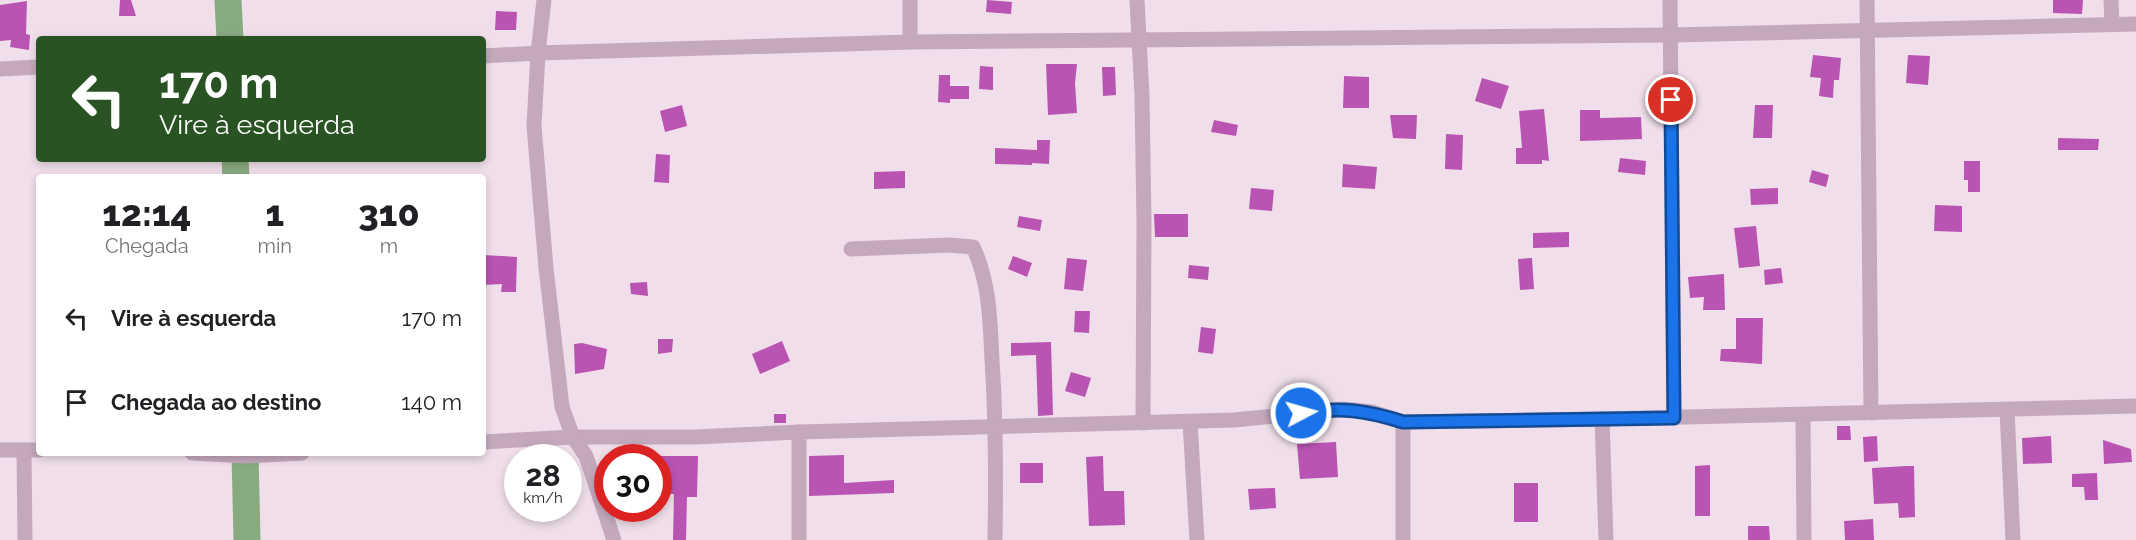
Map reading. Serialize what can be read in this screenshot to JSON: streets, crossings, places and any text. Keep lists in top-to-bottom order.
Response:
{
  "page": {
    "turn": ["170 m", "Vire à esquerda"],
    "eta": [
      "12:14",
      "Chegada",
      "1",
      "min",
      "310",
      "m"
    ],
    "list": [
      {
        "name": "Vire à esquerda",
        "value": "170 m"
      },
      {
        "name": "Chegada ao destino",
        "value": "140 m"
      }
    ],
    "speed": "28 km/h",
    "limit": "30"
  }
}
